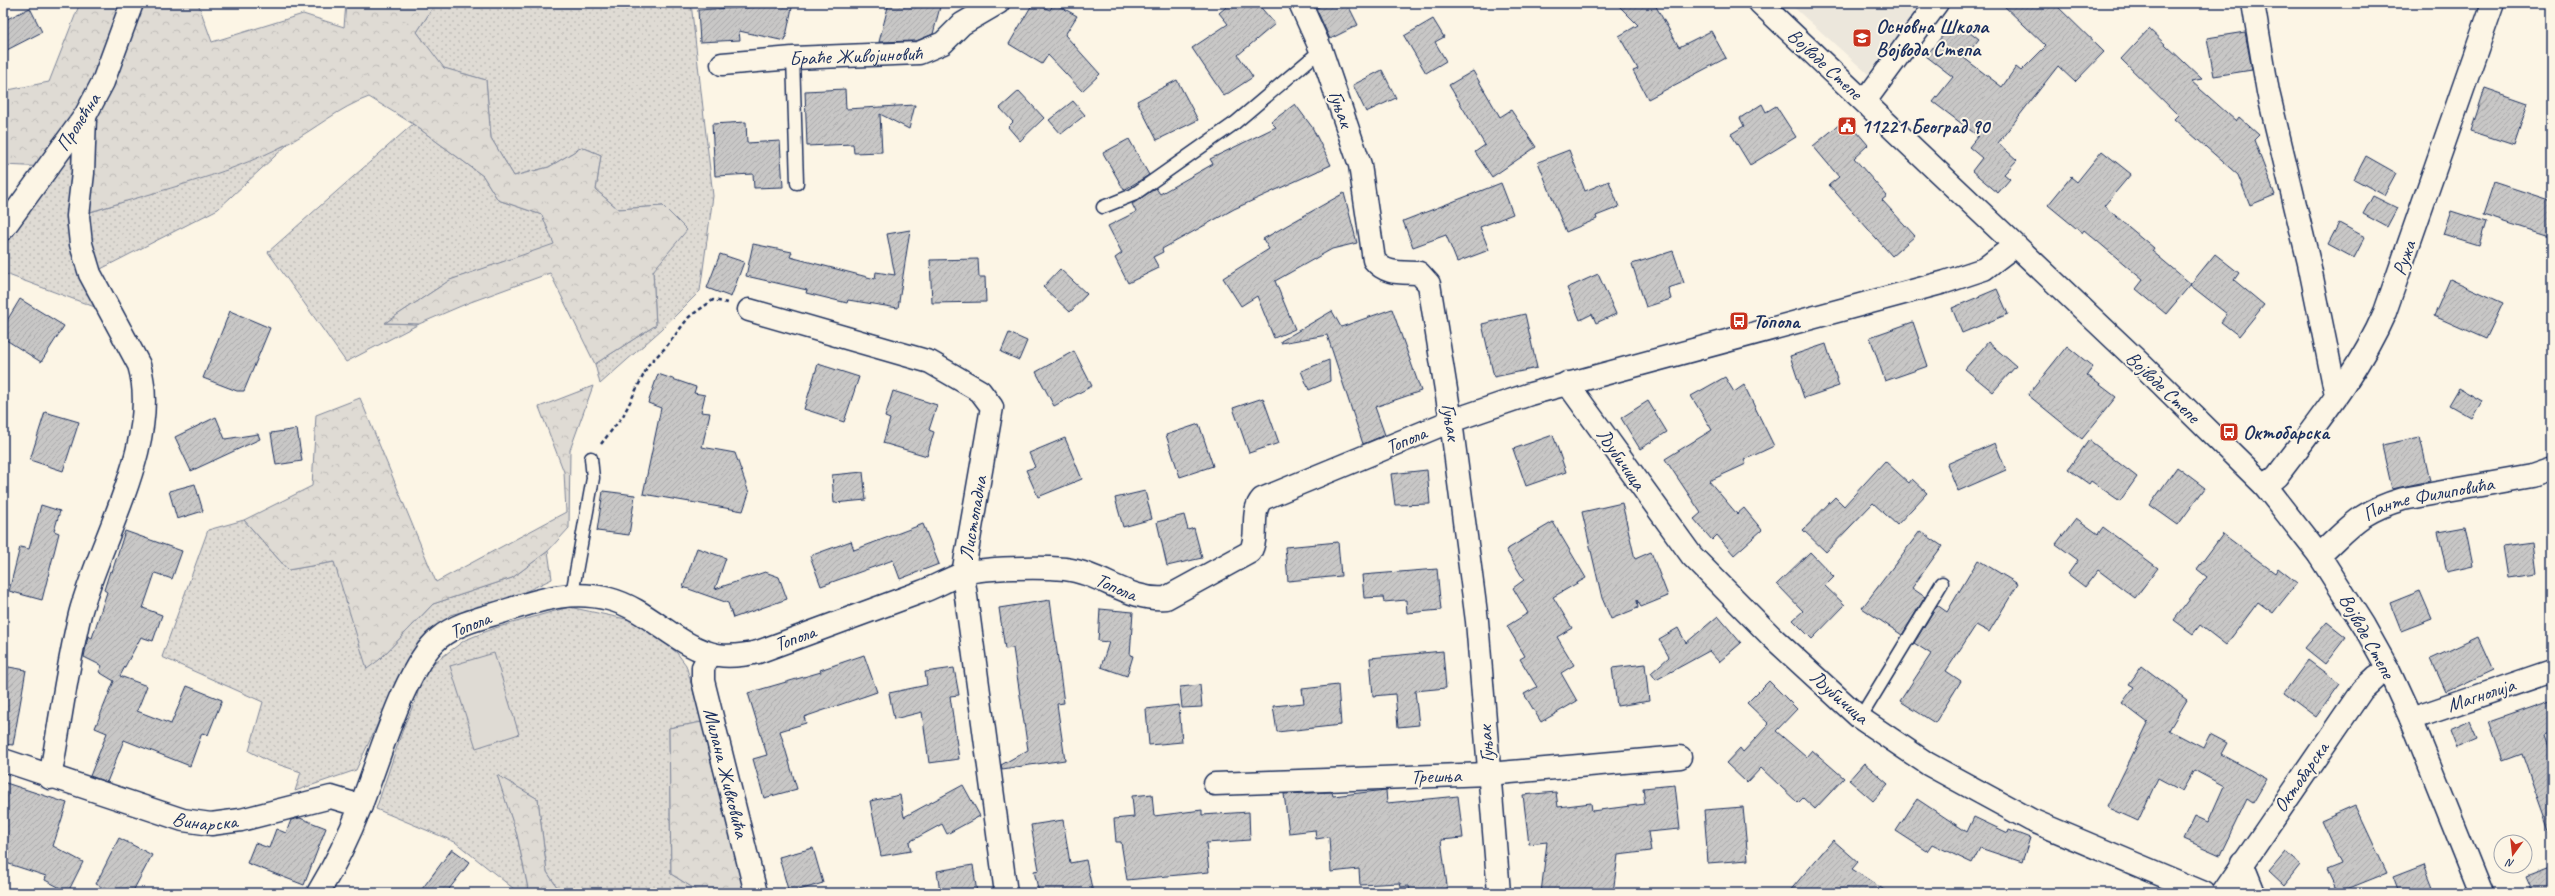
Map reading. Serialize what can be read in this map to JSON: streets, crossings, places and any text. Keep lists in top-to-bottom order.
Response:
{
  "streets": {
    "street": [
      "Браће Живојиновић",
      "Војводе Степе",
      "Гуњак",
      "Пролећна",
      "Ружа",
      "Топола",
      "Љубичица",
      "Панте Филиповића",
      "Листопадна",
      "Магнолија",
      "Милана Живковића",
      "Трешња",
      "Октобарска",
      "Винарска"
    ]
  },
  "crossings": [
    ["Војводе Степе", "Ружа"],
    ["Војводе Степе", "Топола"],
    ["Војводе Степе", "Панте Филиповића"],
    ["Војводе Степе", "Магнолија"],
    ["Војводе Степе", "Октобарска"],
    ["Гуњак", "Топола"],
    ["Гуњак", "Трешња"],
    ["Топола", "Љубичица"],
    ["Топола", "Листопадна"],
    ["Топола", "Милана Живковића"],
    ["Топола", "Винарска"]
  ],
  "places": {
    "school or university": ["Основна Школа Војвода Степа"],
    "public building": ["11221 Београд 90"],
    "bus stop": ["Топола", "Октобарска"]
  },
  "north": "bottom"
}
